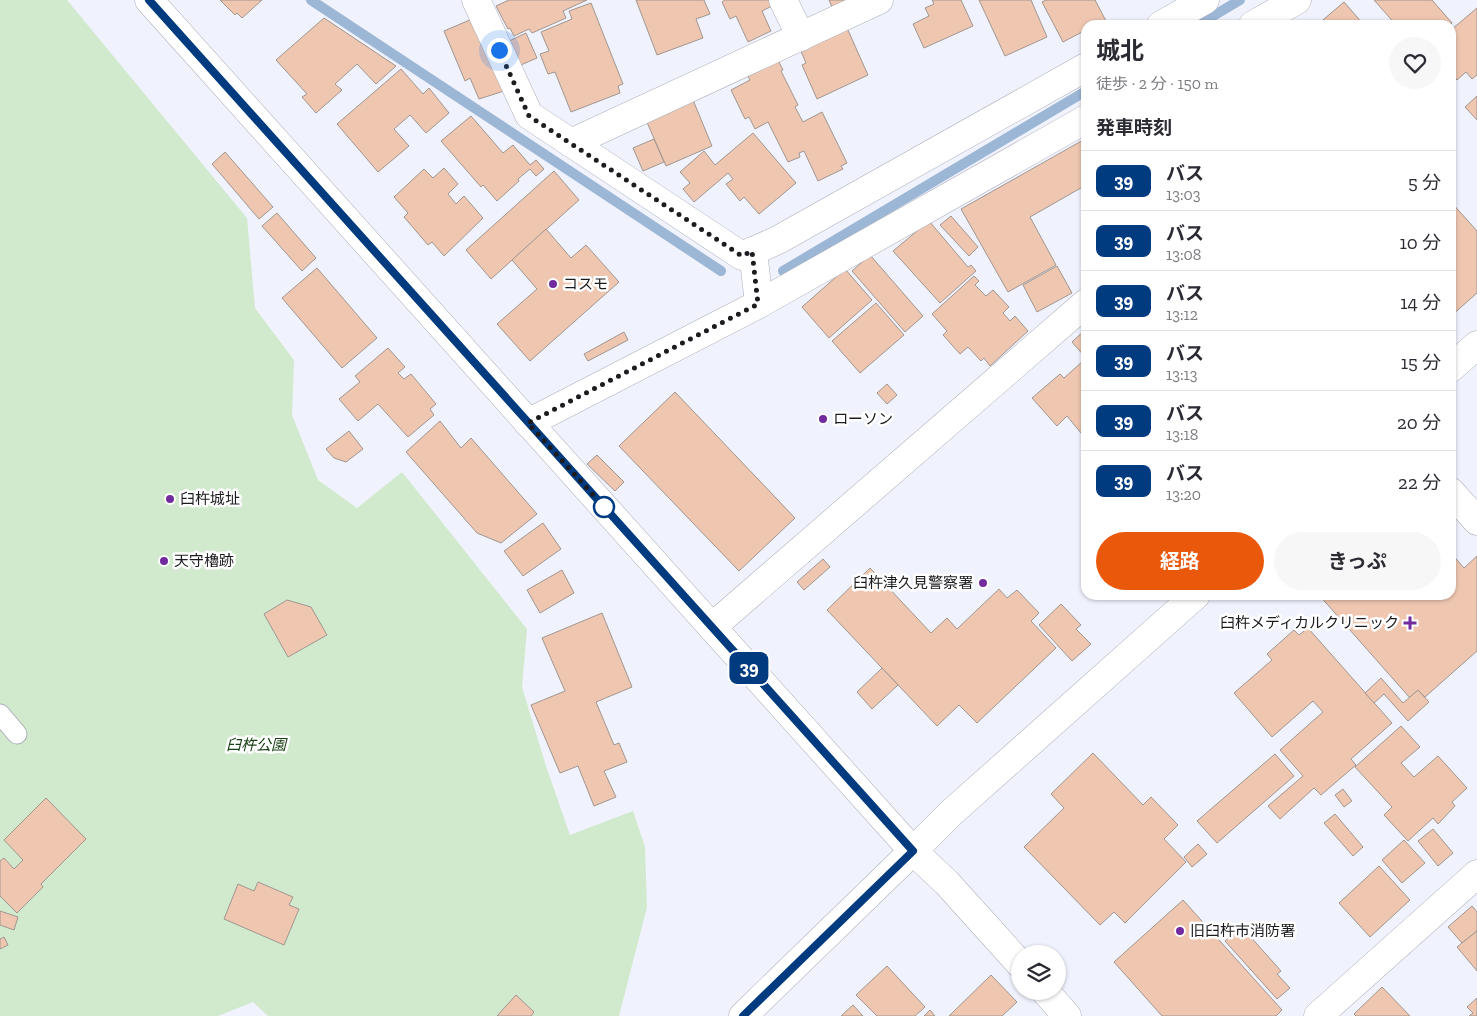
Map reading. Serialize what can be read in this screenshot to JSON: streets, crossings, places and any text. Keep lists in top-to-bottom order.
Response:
{
  "parks": ["臼杵公園"],
  "places": {
    "other": [
      "コスモ",
      "ローソン",
      "臼杵城址",
      "天守櫓跡",
      "臼杵津久見警察署",
      "旧臼杵市消防署"
    ],
    "health": ["臼杵メディカルクリニック"]
  },
  "lines": ["bus line 39"],
  "page": {
    "on_map": "39",
    "heading": [
      ["城北", "徒歩 · 2 分 · 150 m"],
      "発車時刻"
    ],
    "list": [
      {
        "mark": "39",
        "name": "バス",
        "note": "13:03",
        "value": "5 分"
      },
      {
        "mark": "39",
        "name": "バス",
        "note": "13:08",
        "value": "10 分"
      },
      {
        "mark": "39",
        "name": "バス",
        "note": "13:12",
        "value": "14 分"
      },
      {
        "mark": "39",
        "name": "バス",
        "note": "13:13",
        "value": "15 分"
      },
      {
        "mark": "39",
        "name": "バス",
        "note": "13:18",
        "value": "20 分"
      },
      {
        "mark": "39",
        "name": "バス",
        "note": "13:20",
        "value": "22 分"
      }
    ],
    "buttons": ["経路", "きっぷ"]
  }
}
